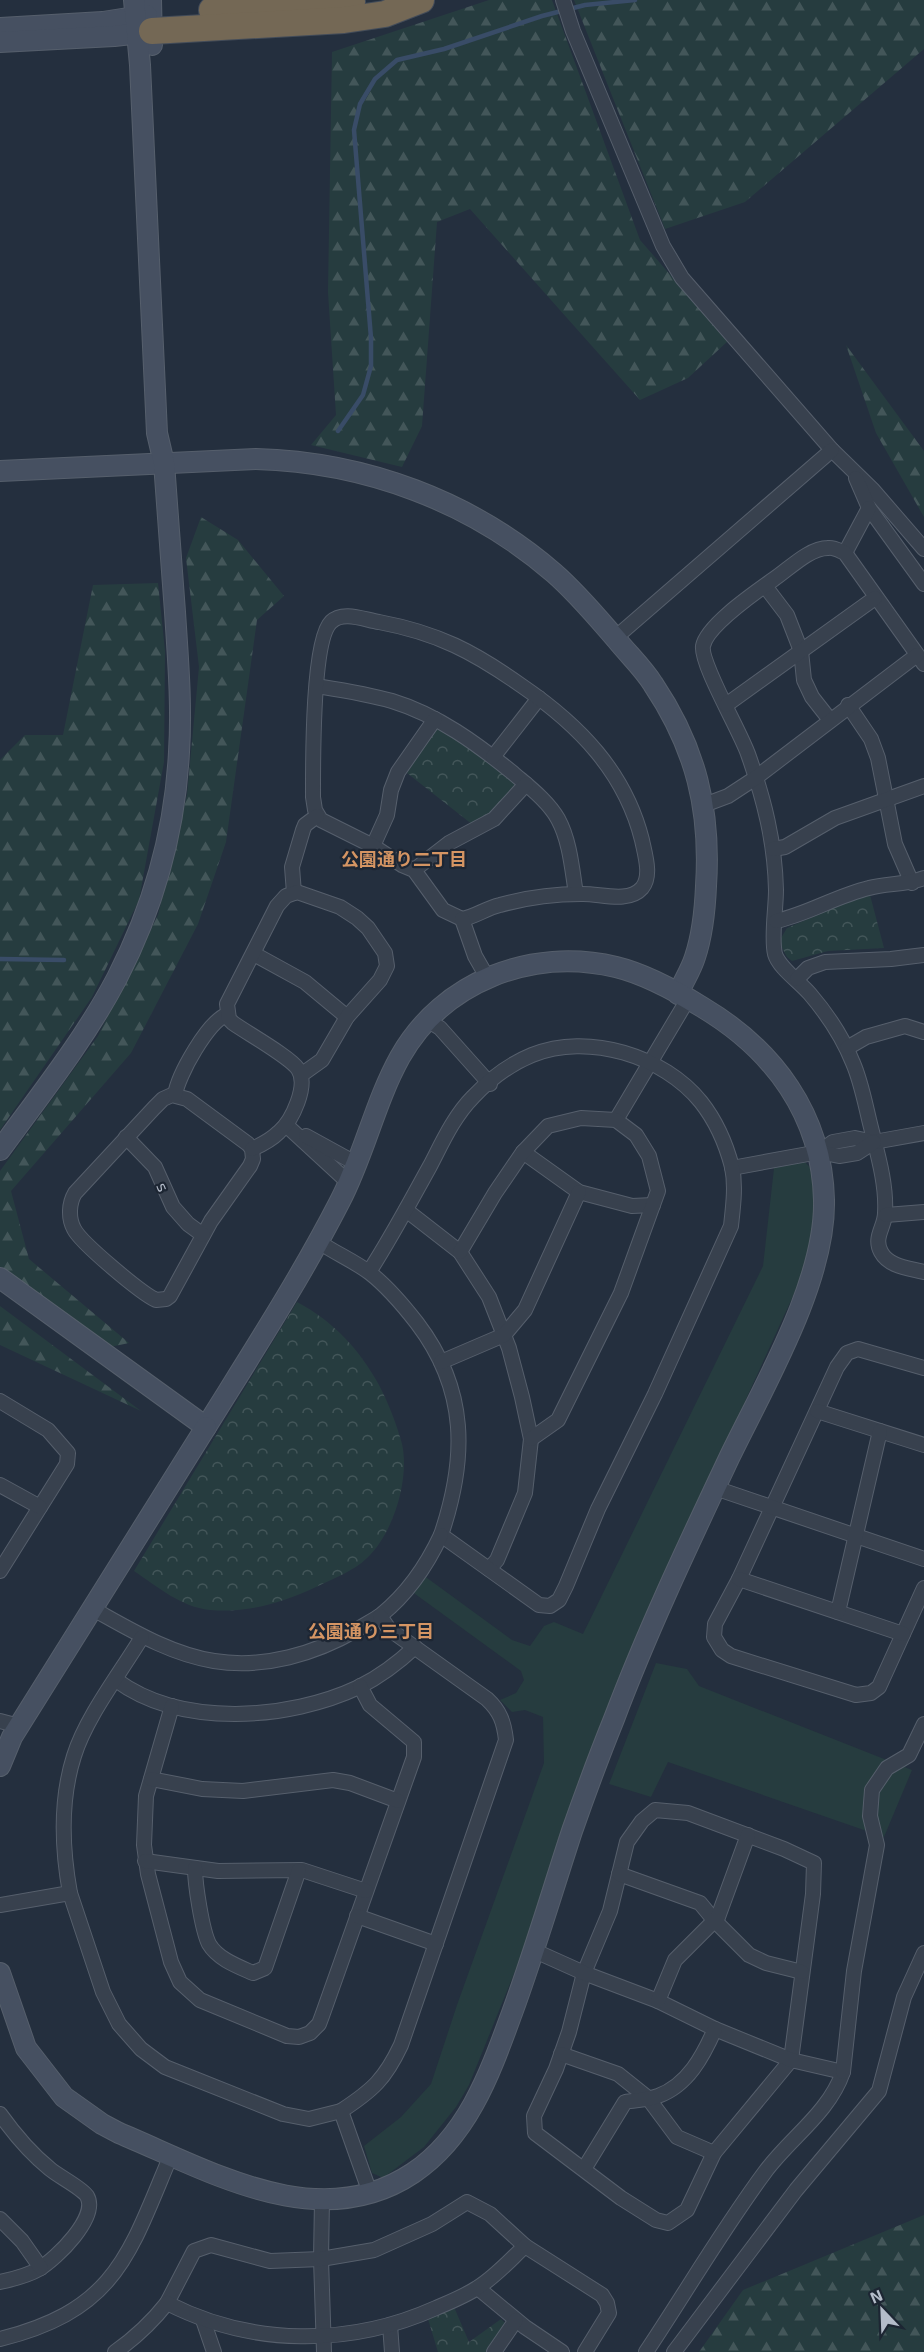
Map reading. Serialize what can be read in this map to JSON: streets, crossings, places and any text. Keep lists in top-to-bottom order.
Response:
{
  "streets": {
    "street": ["s"]
  },
  "districts": ["公園通り二丁目", "公園通り三丁目"],
  "north": "top left"
}
